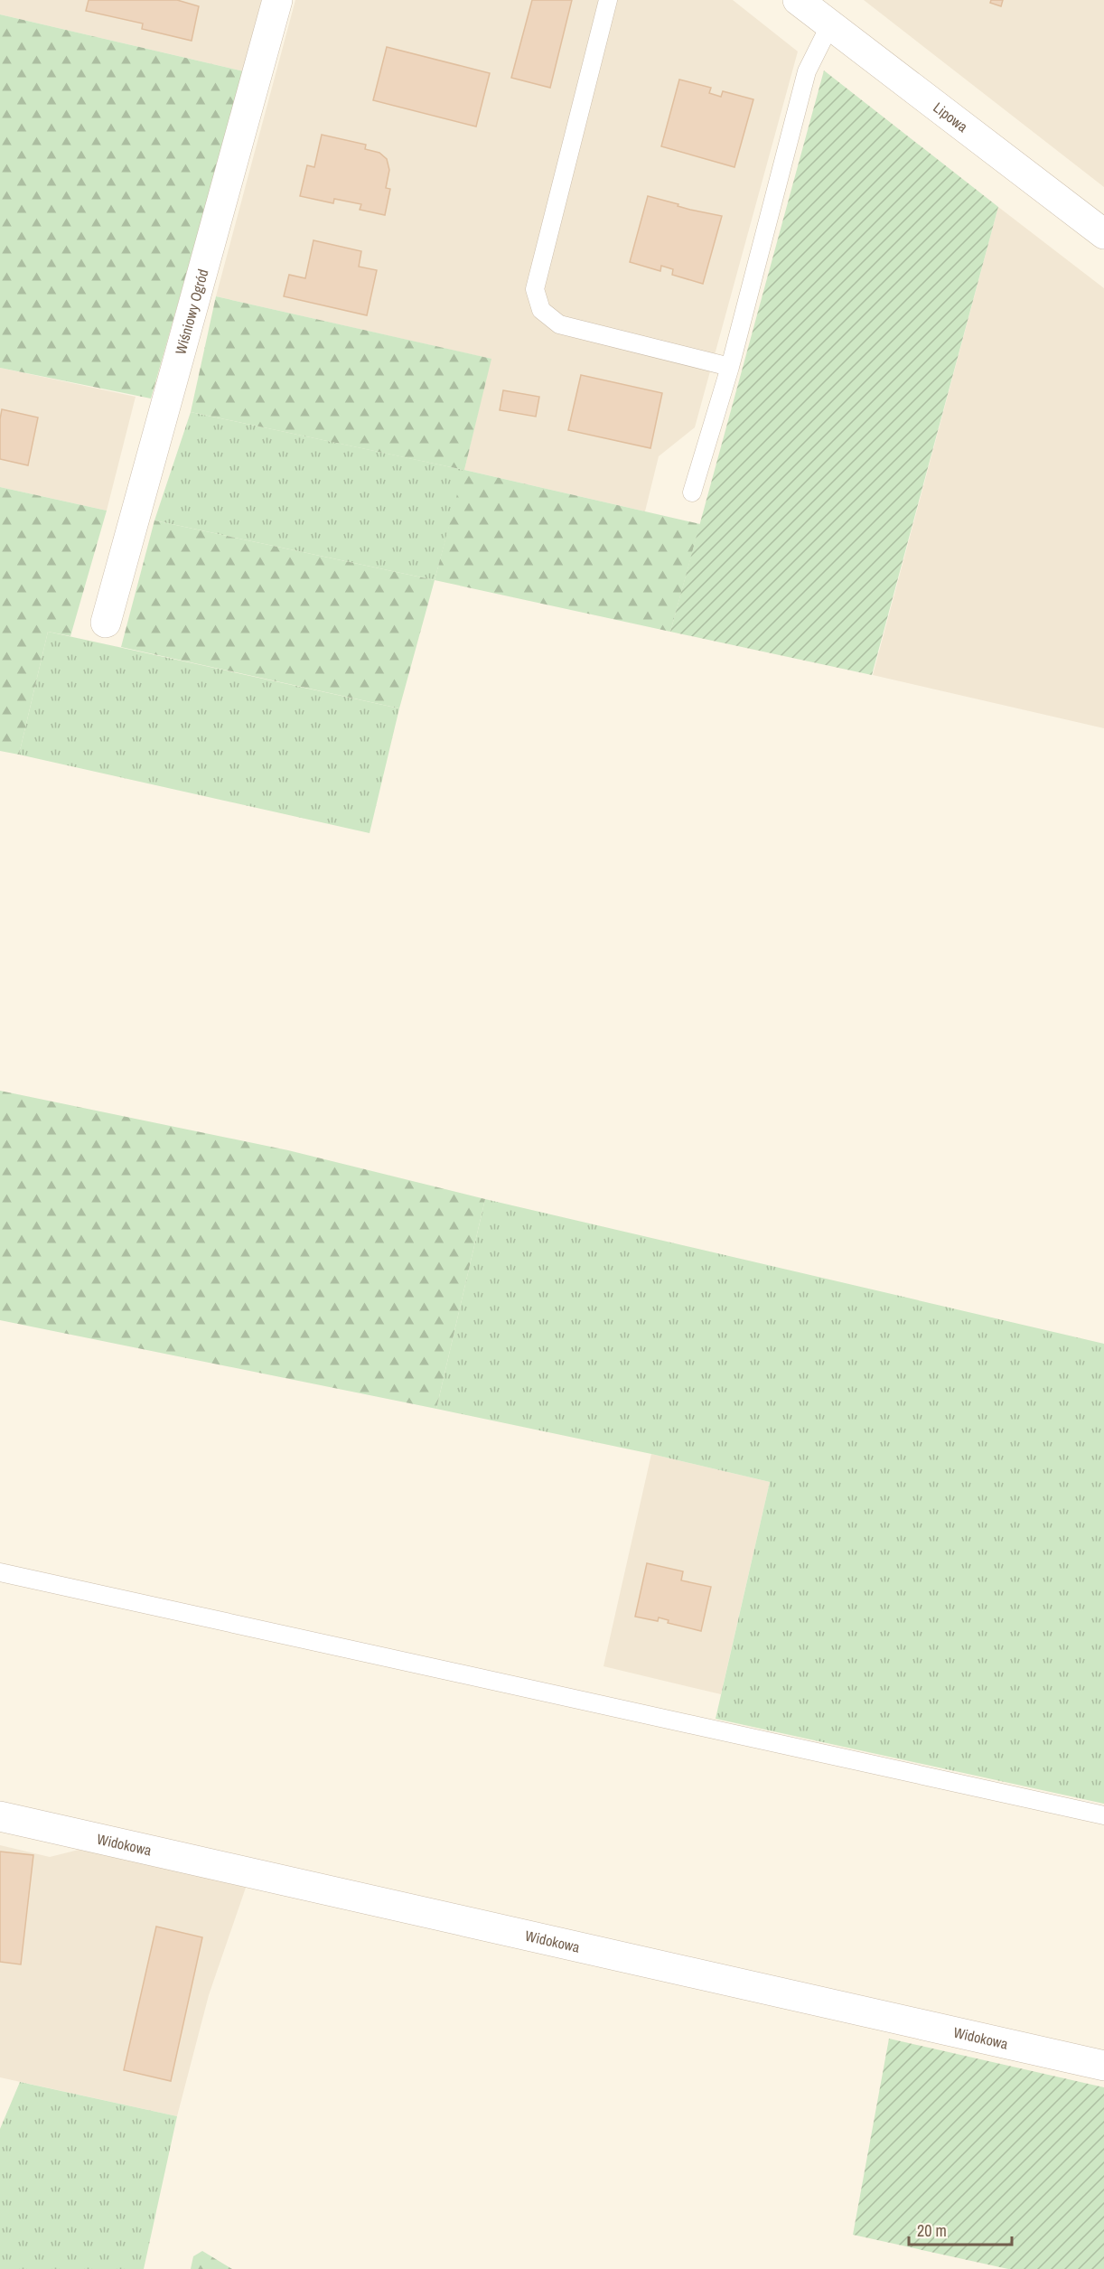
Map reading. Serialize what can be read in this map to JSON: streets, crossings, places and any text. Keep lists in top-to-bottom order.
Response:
{
  "streets": {
    "street": ["Lipowa", "Wiśniowy Ogród", "Widokowa"]
  },
  "scale_bar": "20 m"
}
